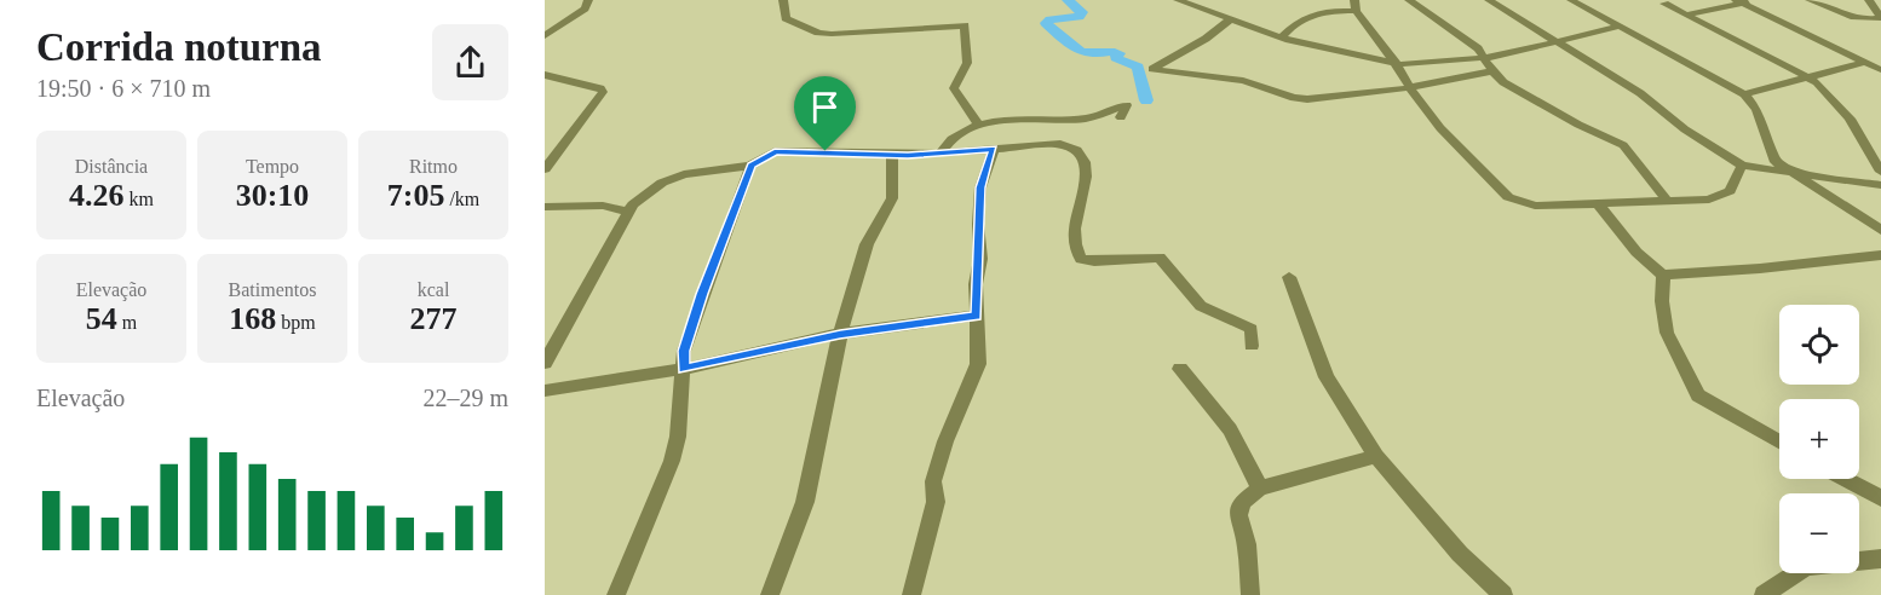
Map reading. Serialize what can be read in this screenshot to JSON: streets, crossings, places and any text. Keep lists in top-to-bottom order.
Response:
{
  "page": {
    "heading": ["Corrida noturna", "19:50 · 6 × 710 m"],
    "stats": [
      ["Distância", "4.26 km"],
      ["Tempo", "30:10"],
      ["Ritmo", "7:05 /km"],
      ["Elevação", "54 m"],
      ["Batimentos", "168 bpm"],
      ["kcal", "277"]
    ],
    "map_buttons": ["+", "−"],
    "chart": ["Elevação", "22–29 m"]
  }
}
